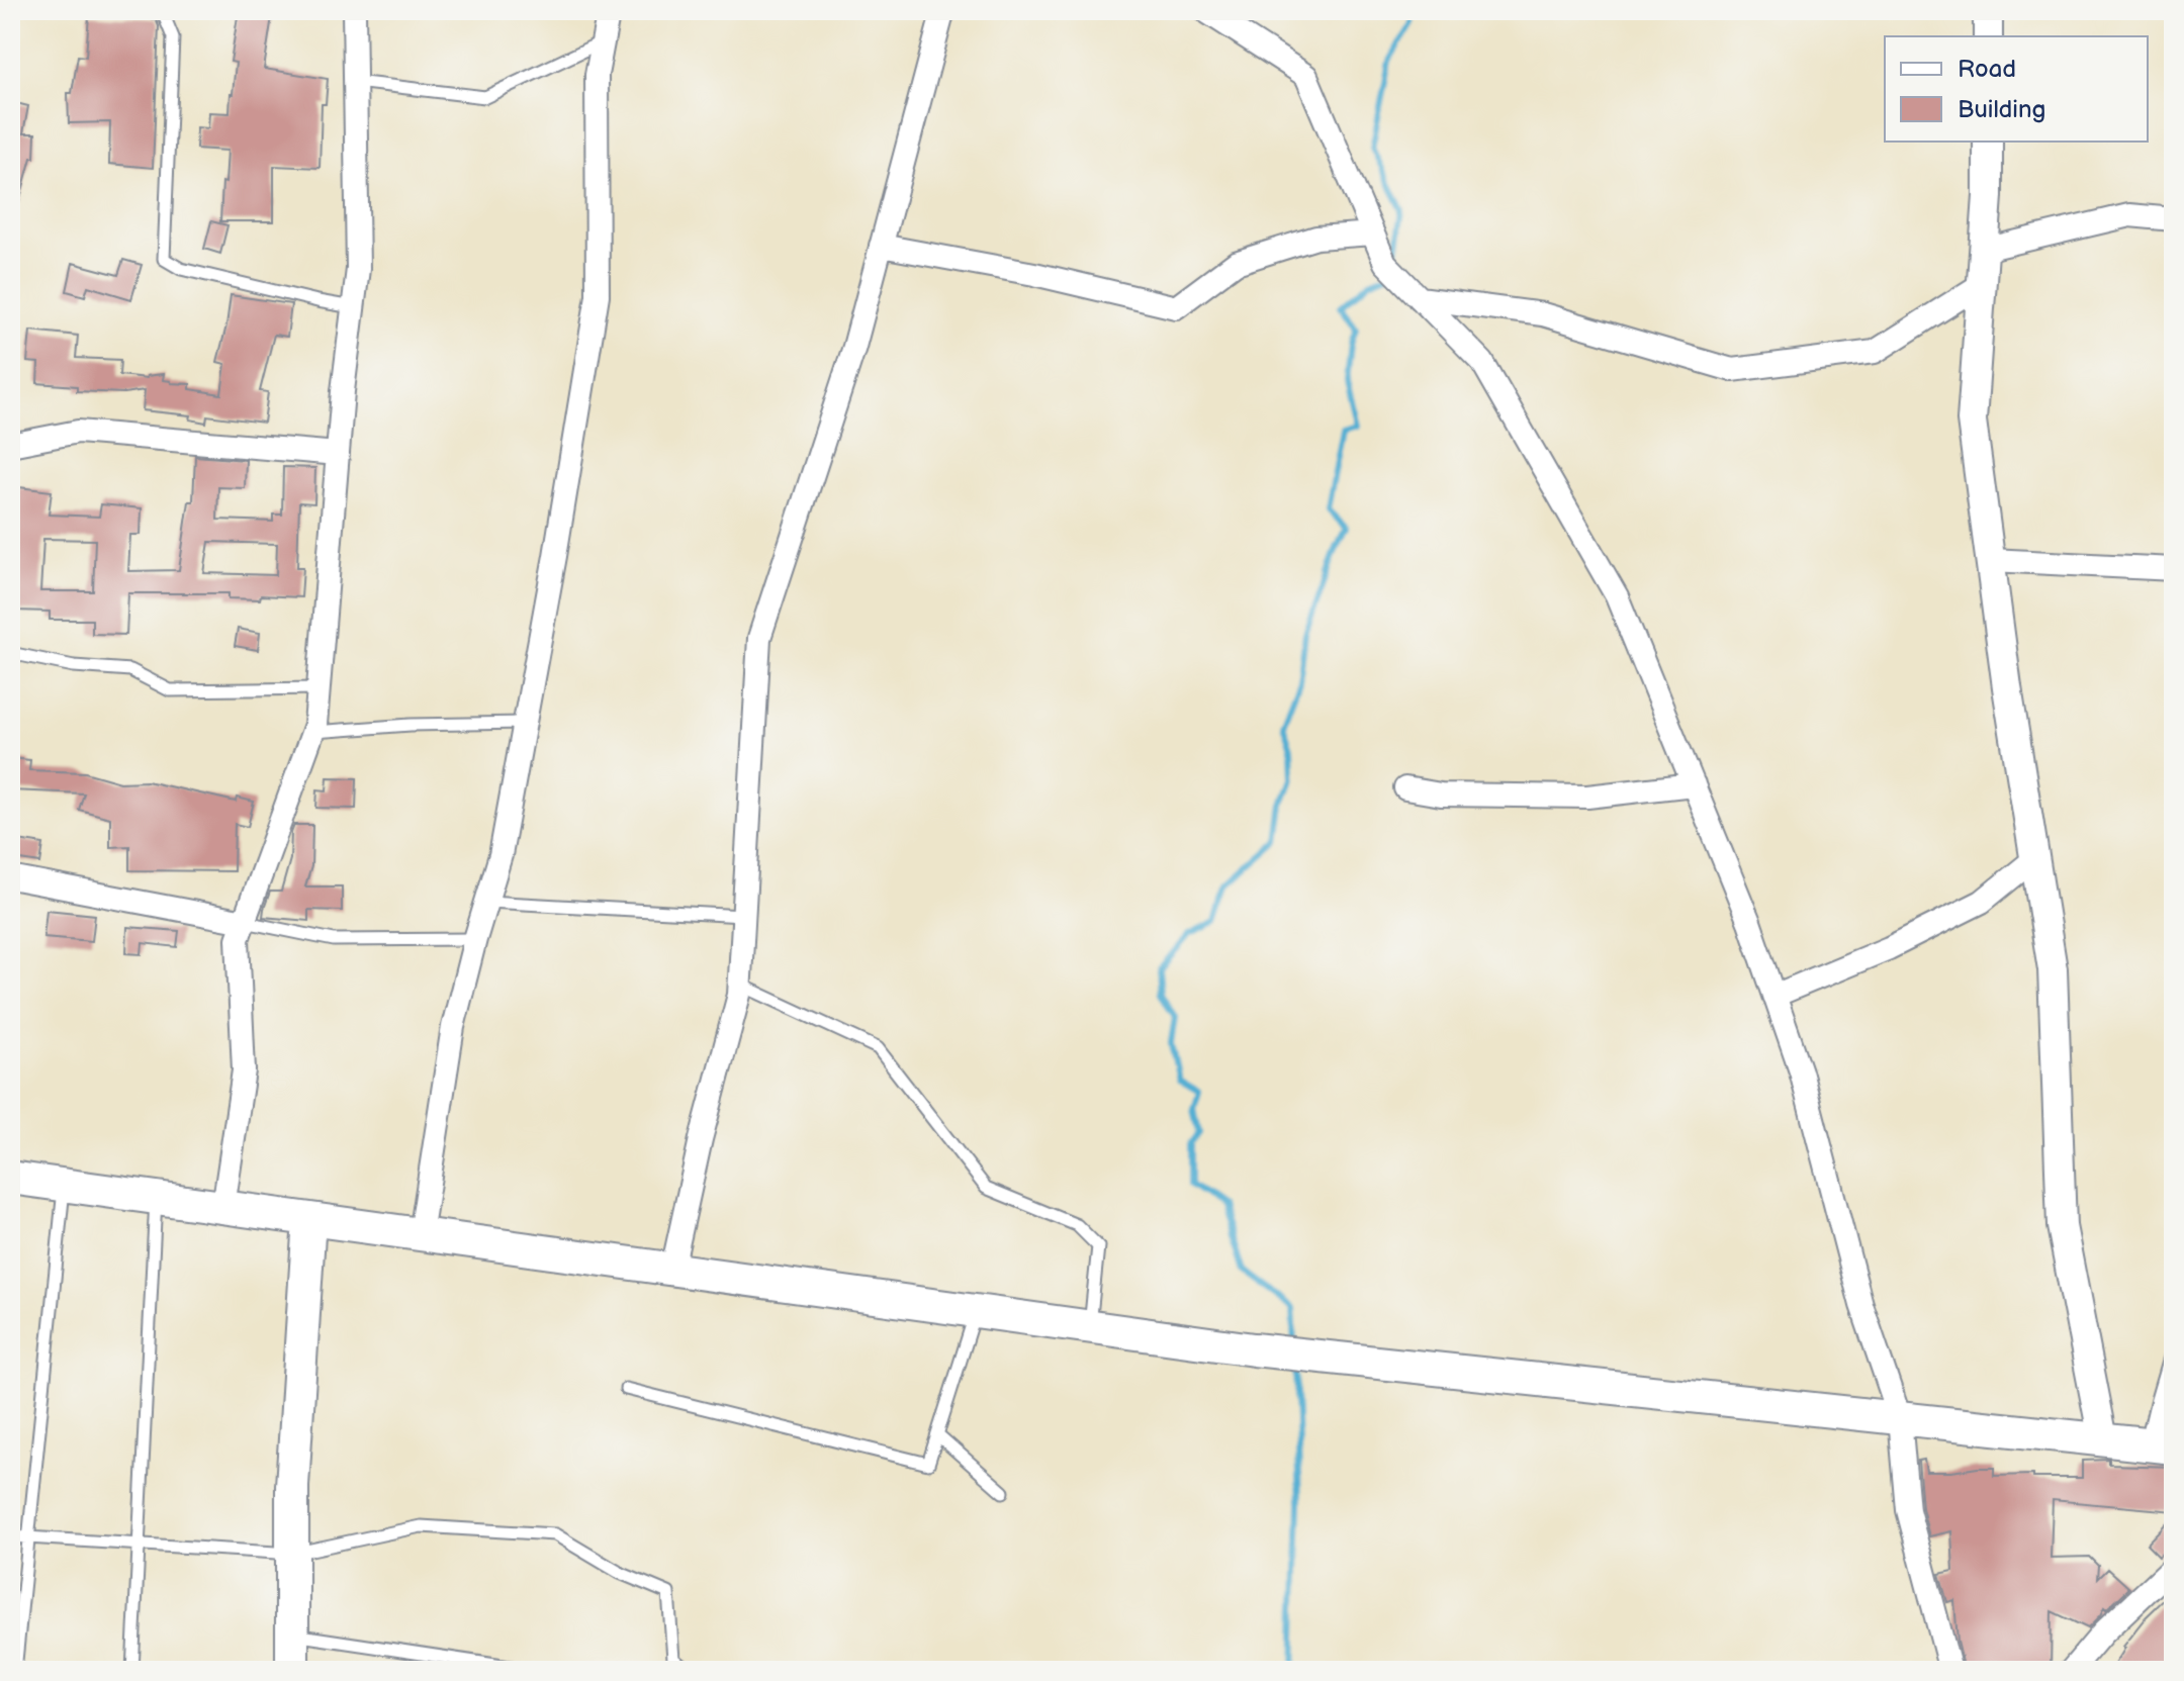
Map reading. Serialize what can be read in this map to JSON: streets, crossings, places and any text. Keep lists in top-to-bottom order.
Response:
{
  "legend": ["Road", "Building"]
}
